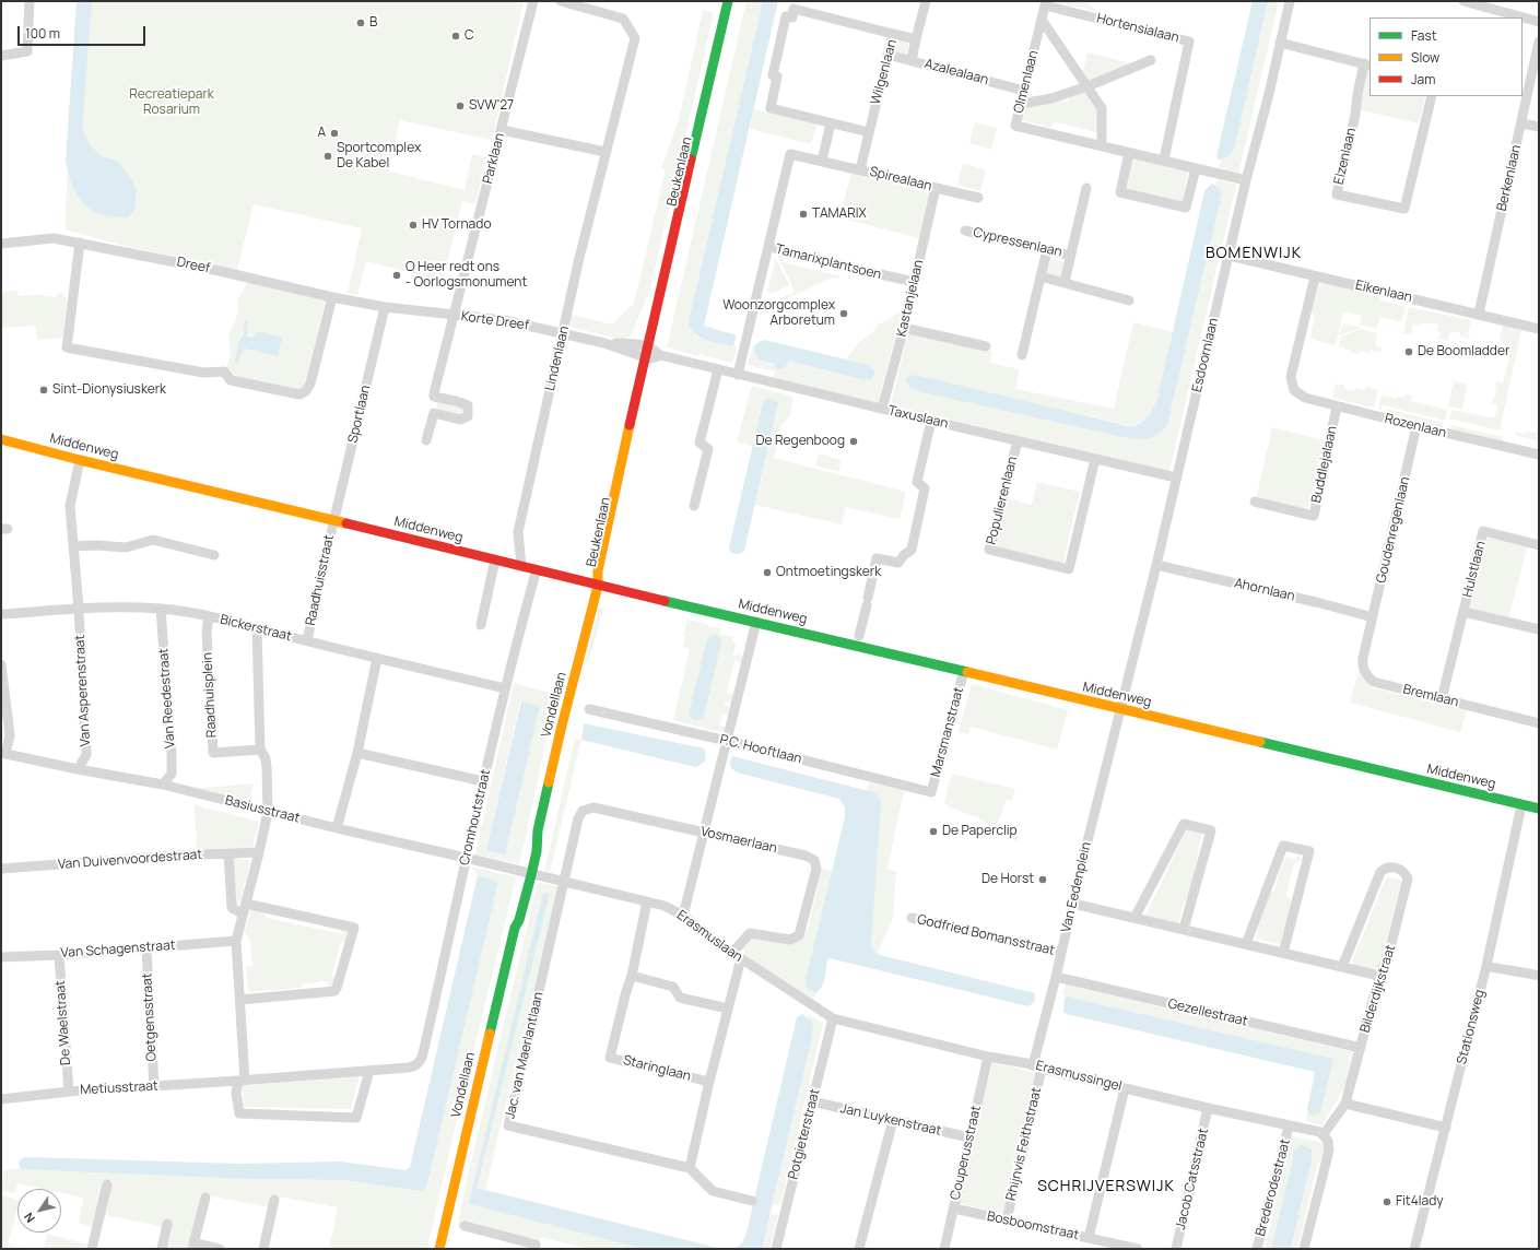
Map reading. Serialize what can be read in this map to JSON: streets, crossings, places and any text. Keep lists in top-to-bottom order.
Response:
{
  "streets": {
    "street": [
      "Hortensialaan",
      "Wilgenlaan",
      "Azalealaan",
      "Olmenlaan",
      "Elzenlaan",
      "Parklaan",
      "Beukenlaan",
      "Berkenlaan",
      "Spirealaan",
      "Cypressenlaan",
      "Tamarixplantsoen",
      "Dreef",
      "Eikenlaan",
      "Kastanjelaan",
      "Korte Dreef",
      "Esdoornlaan",
      "Lindenlaan",
      "Sportlaan",
      "Taxuslaan",
      "Rozenlaan",
      "Middenweg",
      "Buddlejalaan",
      "Populierenlaan",
      "Goudenregenlaan",
      "Hulstlaan",
      "Raadhuisstraat",
      "Ahornlaan",
      "Bickerstraat",
      "Van Asperenstraat",
      "Raadhuisplein",
      "Bremlaan",
      "Van Reedestraat",
      "Vondellaan",
      "Marsmanstraat",
      "P.C. Hooftlaan",
      "Basiusstraat",
      "Cromhoutstraat",
      "Vosmaerlaan",
      "Van Duivenvoordestraat",
      "Van Eedenplein",
      "Godfried Bomansstraat",
      "Erasmuslaan",
      "Van Schagenstraat",
      "Bilderdijkstraat",
      "Gezellestraat",
      "Oetgensstraat",
      "De Waelstraat",
      "Stationsweg",
      "Jac. van Maerlantlaan",
      "Staringlaan",
      "Erasmussingel",
      "Metiusstraat",
      "Jan Luykenstraat",
      "Potgieterstraat",
      "Rhijnvis Feithstraat",
      "Couperusstraat",
      "Jacob Catsstraat",
      "Brederodestraat",
      "Bosboomstraat"
    ]
  },
  "crossings": [
    ["Hortensialaan", "Olmenlaan"],
    ["Wilgenlaan", "Azalealaan"],
    ["Wilgenlaan", "Spirealaan"],
    ["Azalealaan", "Olmenlaan"],
    ["Olmenlaan", "Esdoornlaan"],
    ["Elzenlaan", "Esdoornlaan"],
    ["Parklaan", "Korte Dreef"],
    ["Beukenlaan", "Korte Dreef"],
    ["Beukenlaan", "Taxuslaan"],
    ["Beukenlaan", "Middenweg"],
    ["Beukenlaan", "Vondellaan"],
    ["Berkenlaan", "Eikenlaan"],
    ["Spirealaan", "Tamarixplantsoen"],
    ["Spirealaan", "Kastanjelaan"],
    ["Tamarixplantsoen", "Kastanjelaan"],
    ["Tamarixplantsoen", "Taxuslaan"],
    ["Dreef", "Korte Dreef"],
    ["Dreef", "Sportlaan"],
    ["Eikenlaan", "Esdoornlaan"],
    ["Eikenlaan", "Rozenlaan"],
    ["Kastanjelaan", "Taxuslaan"],
    ["Korte Dreef", "Lindenlaan"],
    ["Korte Dreef", "Sportlaan"],
    ["Korte Dreef", "Taxuslaan"],
    ["Esdoornlaan", "Taxuslaan"],
    ["Esdoornlaan", "Middenweg"],
    ["Esdoornlaan", "Ahornlaan"],
    ["Esdoornlaan", "Van Eedenplein"],
    ["Lindenlaan", "Middenweg"],
    ["Sportlaan", "Middenweg"],
    ["Sportlaan", "Raadhuisstraat"],
    ["Taxuslaan", "Populierenlaan"],
    ["Rozenlaan", "Buddlejalaan"],
    ["Rozenlaan", "Goudenregenlaan"],
    ["Middenweg", "Raadhuisstraat"],
    ["Middenweg", "Van Asperenstraat"],
    ["Middenweg", "Vondellaan"],
    ["Middenweg", "Marsmanstraat"],
    ["Middenweg", "Cromhoutstraat"],
    ["Middenweg", "Van Eedenplein"],
    ["Middenweg", "Stationsweg"],
    ["Goudenregenlaan", "Ahornlaan"],
    ["Goudenregenlaan", "Bremlaan"],
    ["Hulstlaan", "Bremlaan"],
    ["Raadhuisstraat", "Bickerstraat"],
    ["Bickerstraat", "Van Asperenstraat"],
    ["Bickerstraat", "Raadhuisplein"],
    ["Bickerstraat", "Van Reedestraat"],
    ["Bickerstraat", "Cromhoutstraat"],
    ["Van Asperenstraat", "Basiusstraat"],
    ["Van Reedestraat", "Basiusstraat"],
    ["Vondellaan", "Basiusstraat"],
    ["Vondellaan", "Erasmuslaan"],
    ["Marsmanstraat", "P.C. Hooftlaan"],
    ["Basiusstraat", "Cromhoutstraat"],
    ["Basiusstraat", "Erasmuslaan"],
    ["Cromhoutstraat", "Metiusstraat"],
    ["Vosmaerlaan", "Erasmuslaan"],
    ["Vosmaerlaan", "Jac. van Maerlantlaan"],
    ["Van Eedenplein", "Godfried Bomansstraat"],
    ["Van Eedenplein", "Gezellestraat"],
    ["Van Eedenplein", "Erasmussingel"],
    ["Van Eedenplein", "Rhijnvis Feithstraat"],
    ["Erasmuslaan", "Jac. van Maerlantlaan"],
    ["Erasmuslaan", "Staringlaan"],
    ["Erasmuslaan", "Erasmussingel"],
    ["Erasmuslaan", "Potgieterstraat"],
    ["Van Schagenstraat", "Oetgensstraat"],
    ["Van Schagenstraat", "De Waelstraat"],
    ["Bilderdijkstraat", "Gezellestraat"],
    ["Bilderdijkstraat", "Erasmussingel"],
    ["Oetgensstraat", "Metiusstraat"],
    ["De Waelstraat", "Metiusstraat"],
    ["Erasmussingel", "Potgieterstraat"],
    ["Erasmussingel", "Rhijnvis Feithstraat"],
    ["Erasmussingel", "Couperusstraat"],
    ["Erasmussingel", "Jacob Catsstraat"],
    ["Erasmussingel", "Brederodestraat"],
    ["Jan Luykenstraat", "Potgieterstraat"],
    ["Jan Luykenstraat", "Couperusstraat"],
    ["Rhijnvis Feithstraat", "Bosboomstraat"],
    ["Couperusstraat", "Bosboomstraat"]
  ],
  "districts": ["BOMENWIJK", "SCHRIJVERSWIJK"],
  "parks": ["Recreatiepark Rosarium"],
  "places": [
    "B",
    "C",
    "SVW'27",
    "A",
    "Sportcomplex De Kabel",
    "TAMARIX",
    "HV Tornado",
    "O Heer redt ons - Oorlogsmonument",
    "Woonzorgcomplex Arboretum",
    "De Boomladder",
    "Sint-Dionysiuskerk",
    "De Regenboog",
    "Ontmoetingskerk",
    "De Paperclip",
    "De Horst",
    "Fit4lady"
  ],
  "legend": ["Fast", "Slow", "Jam"],
  "scale_bar": "100 m",
  "north": "bottom left"
}
